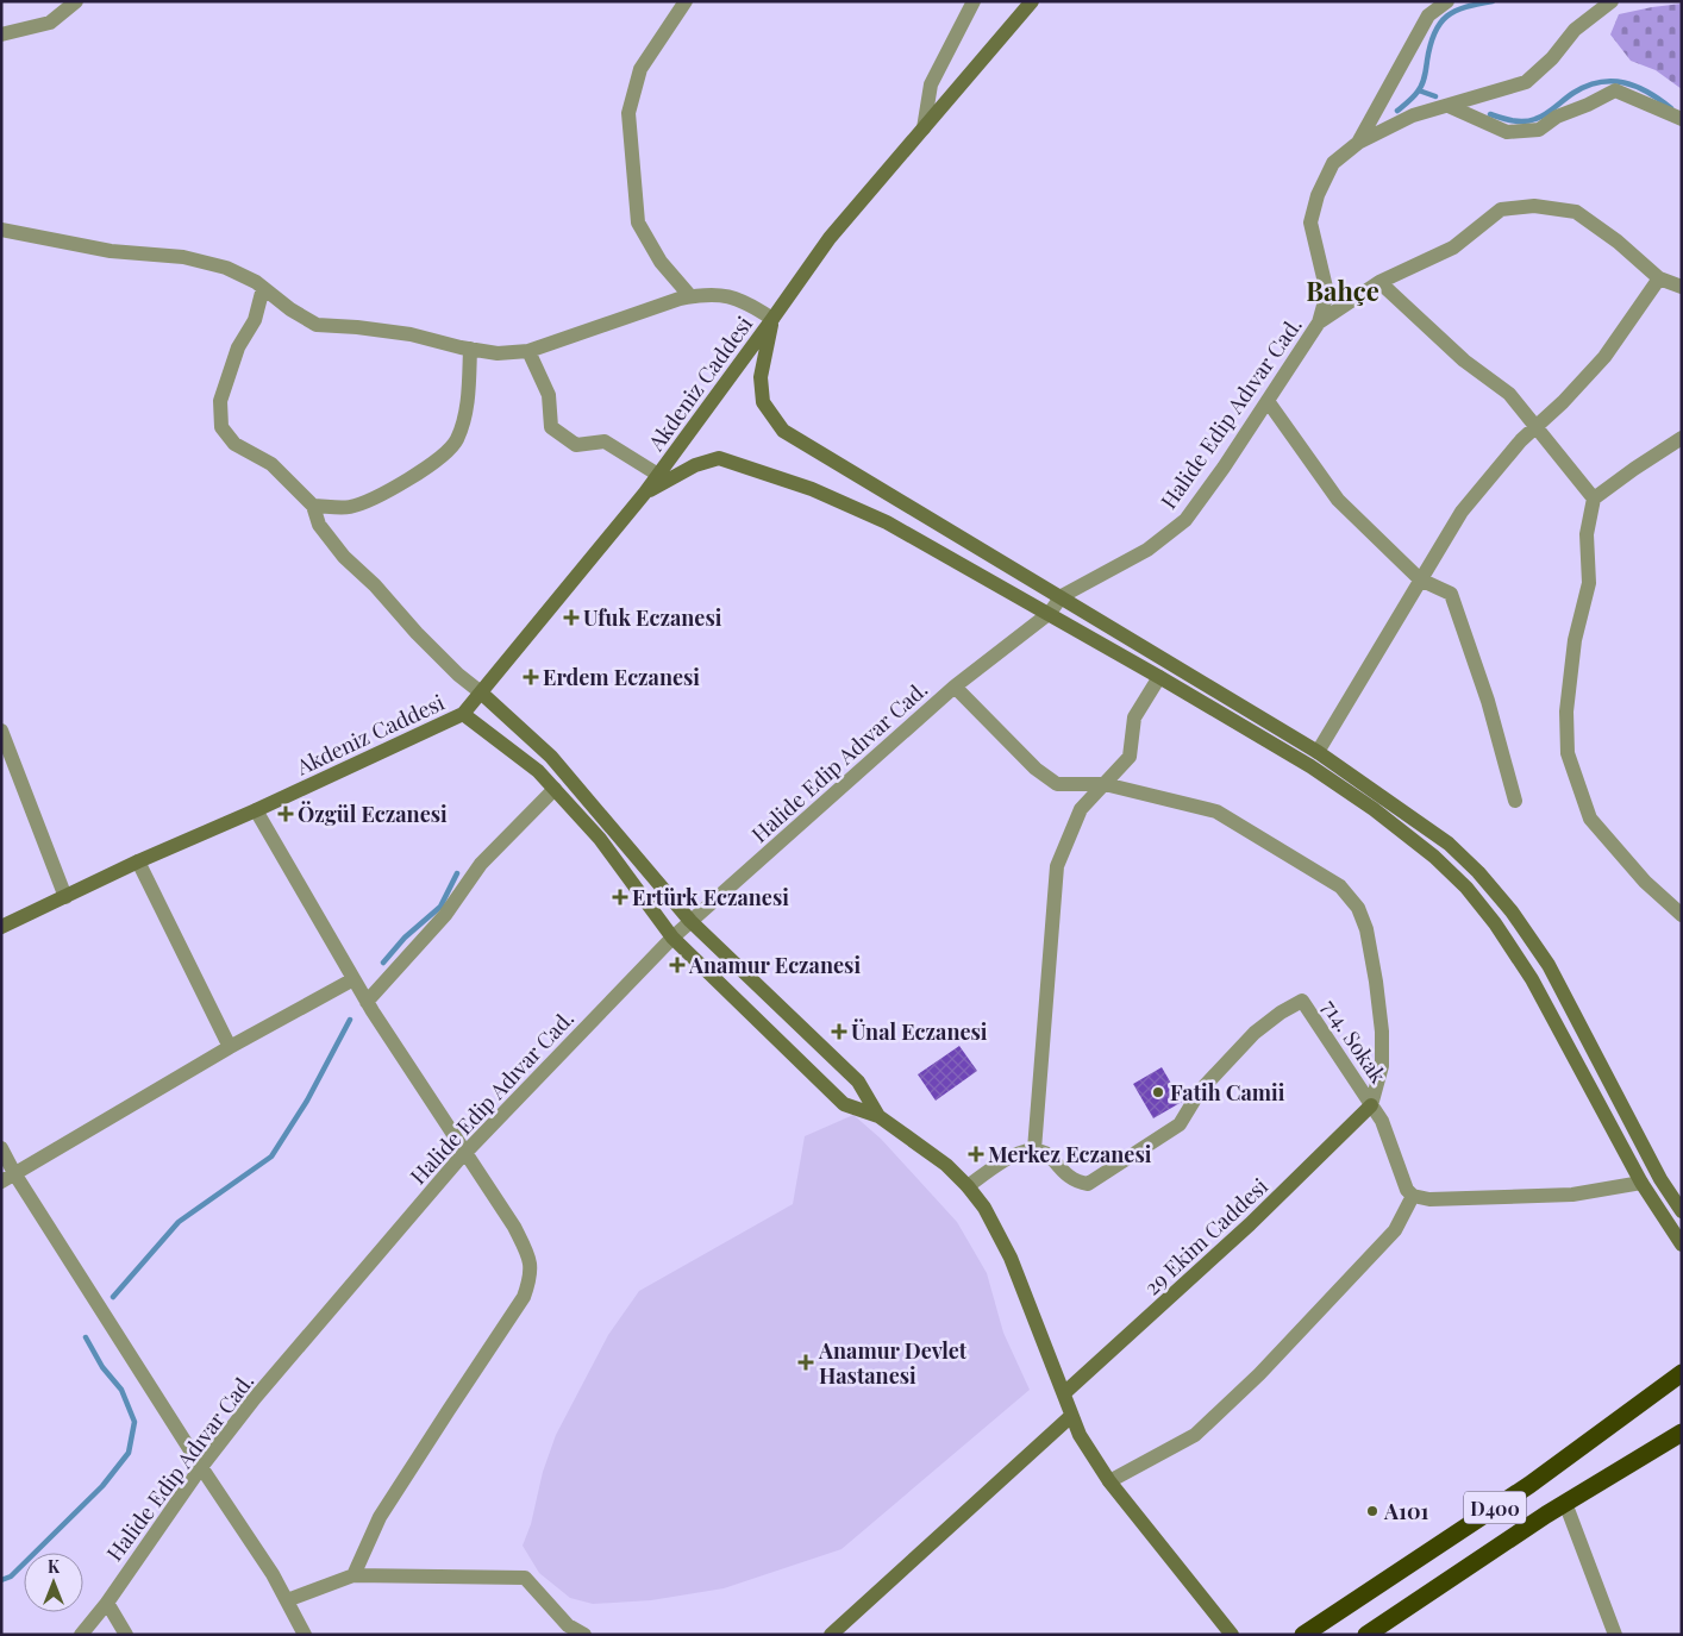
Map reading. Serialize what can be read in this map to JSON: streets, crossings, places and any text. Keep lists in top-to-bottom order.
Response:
{
  "streets": {
    "highway": ["D400"],
    "street": [
      "Akdeniz Caddesi",
      "Halide Edip Adıvar Cad.",
      "714. Sokak",
      "29 Ekim Caddesi"
    ]
  },
  "crossings": [
    ["714. Sokak", "29 Ekim Caddesi"]
  ],
  "districts": ["Bahçe"],
  "places": {
    "health": [
      "Ufuk Eczanesi",
      "Erdem Eczanesi",
      "Özgül Eczanesi",
      "Ertürk Eczanesi",
      "Anamur Eczanesi",
      "Ünal Eczanesi",
      "Merkez Eczanesi",
      "Anamur Devlet Hastanesi"
    ],
    "other": ["Fatih Camii", "A101"]
  },
  "north": "top"
}
